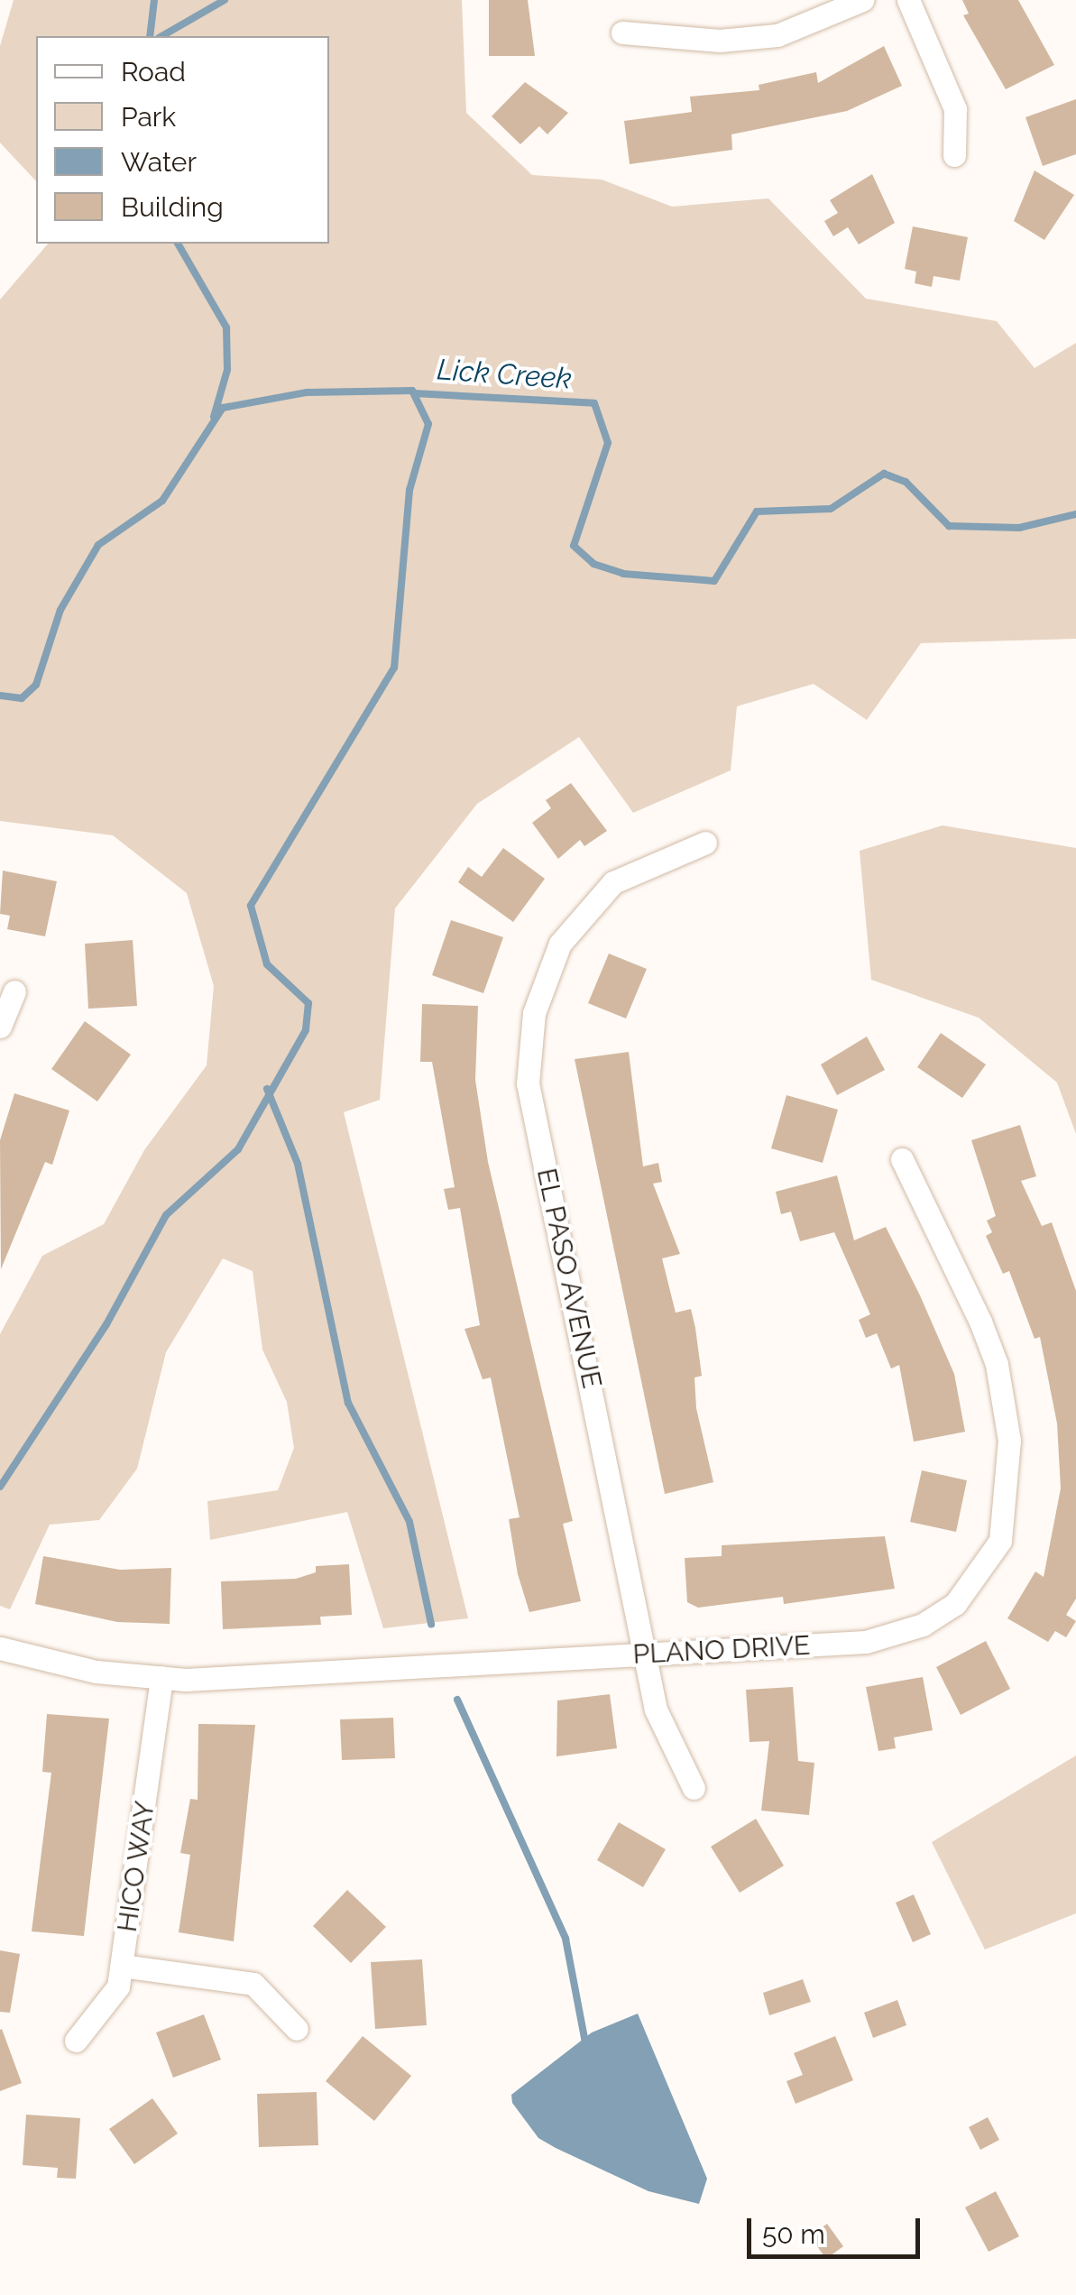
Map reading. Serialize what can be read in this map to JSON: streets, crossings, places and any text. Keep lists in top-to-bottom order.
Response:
{
  "streets": {
    "street": ["EL PASO AVENUE", "PLANO DRIVE", "HICO WAY"]
  },
  "crossings": [
    ["EL PASO AVENUE", "PLANO DRIVE"],
    ["PLANO DRIVE", "HICO WAY"]
  ],
  "water": ["Lick Creek"],
  "legend": [
    "Road",
    "Park",
    "Water",
    "Building"
  ],
  "scale_bar": "50 m"
}
